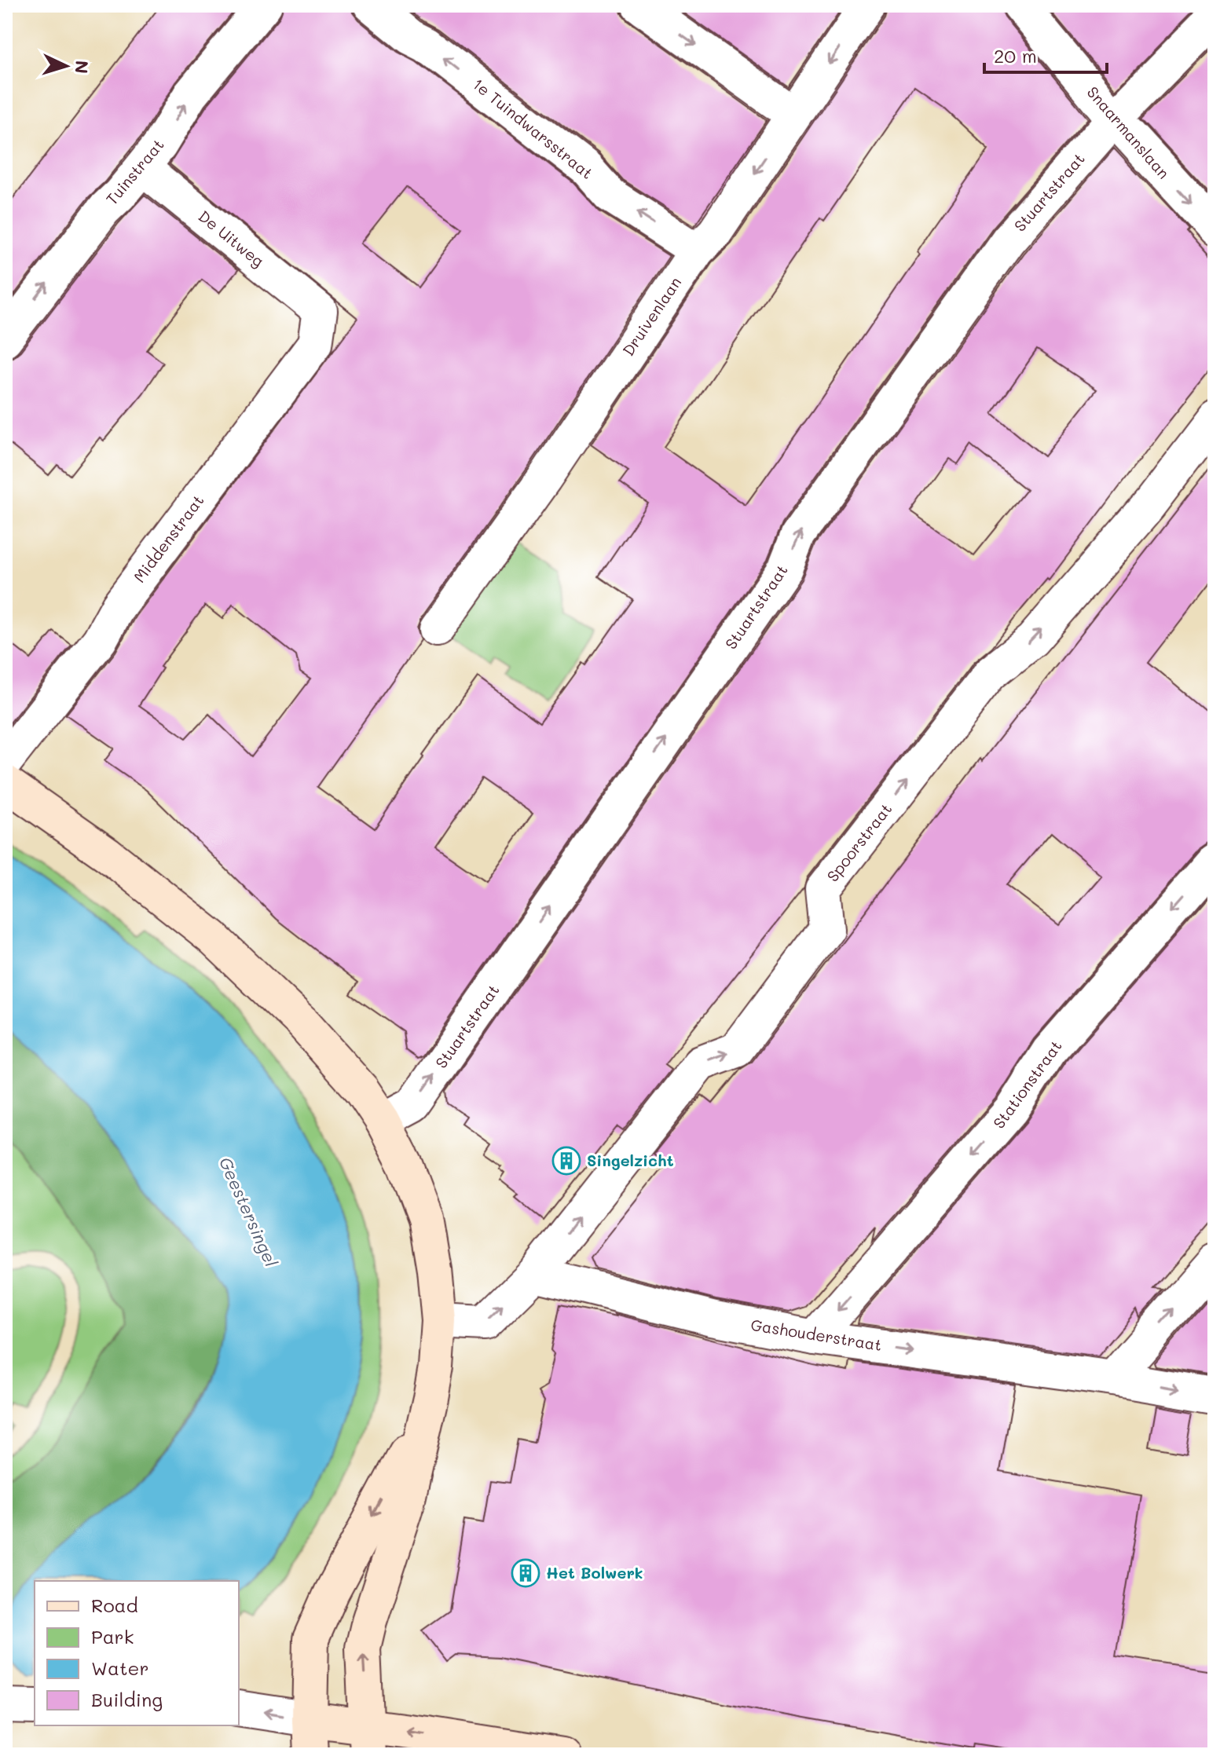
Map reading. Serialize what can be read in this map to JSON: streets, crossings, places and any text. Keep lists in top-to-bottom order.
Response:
{
  "streets": {
    "street": [
      "1e Tuindwarsstraat",
      "Snaarmanslaan",
      "Tuinstraat",
      "Stuartstraat",
      "De Uitweg",
      "Druivenlaan",
      "Middenstraat",
      "Spoorstraat",
      "Stationstraat",
      "Gashouderstraat"
    ]
  },
  "crossings": [
    ["1e Tuindwarsstraat", "Druivenlaan"],
    ["Snaarmanslaan", "Stuartstraat"],
    ["Tuinstraat", "De Uitweg"],
    ["De Uitweg", "Middenstraat"],
    ["Spoorstraat", "Gashouderstraat"],
    ["Stationstraat", "Gashouderstraat"]
  ],
  "one_way": [
    "Snaarmanslaan",
    "Tuinstraat",
    "Stuartstraat",
    "Druivenlaan",
    "Spoorstraat",
    "Stationstraat",
    "Gashouderstraat"
  ],
  "water": ["Geestersingel"],
  "places": {
    "building": ["Singelzicht", "Het Bolwerk"]
  },
  "legend": [
    "Road",
    "Park",
    "Water",
    "Building"
  ],
  "scale_bar": "20 m",
  "north": "right"
}
